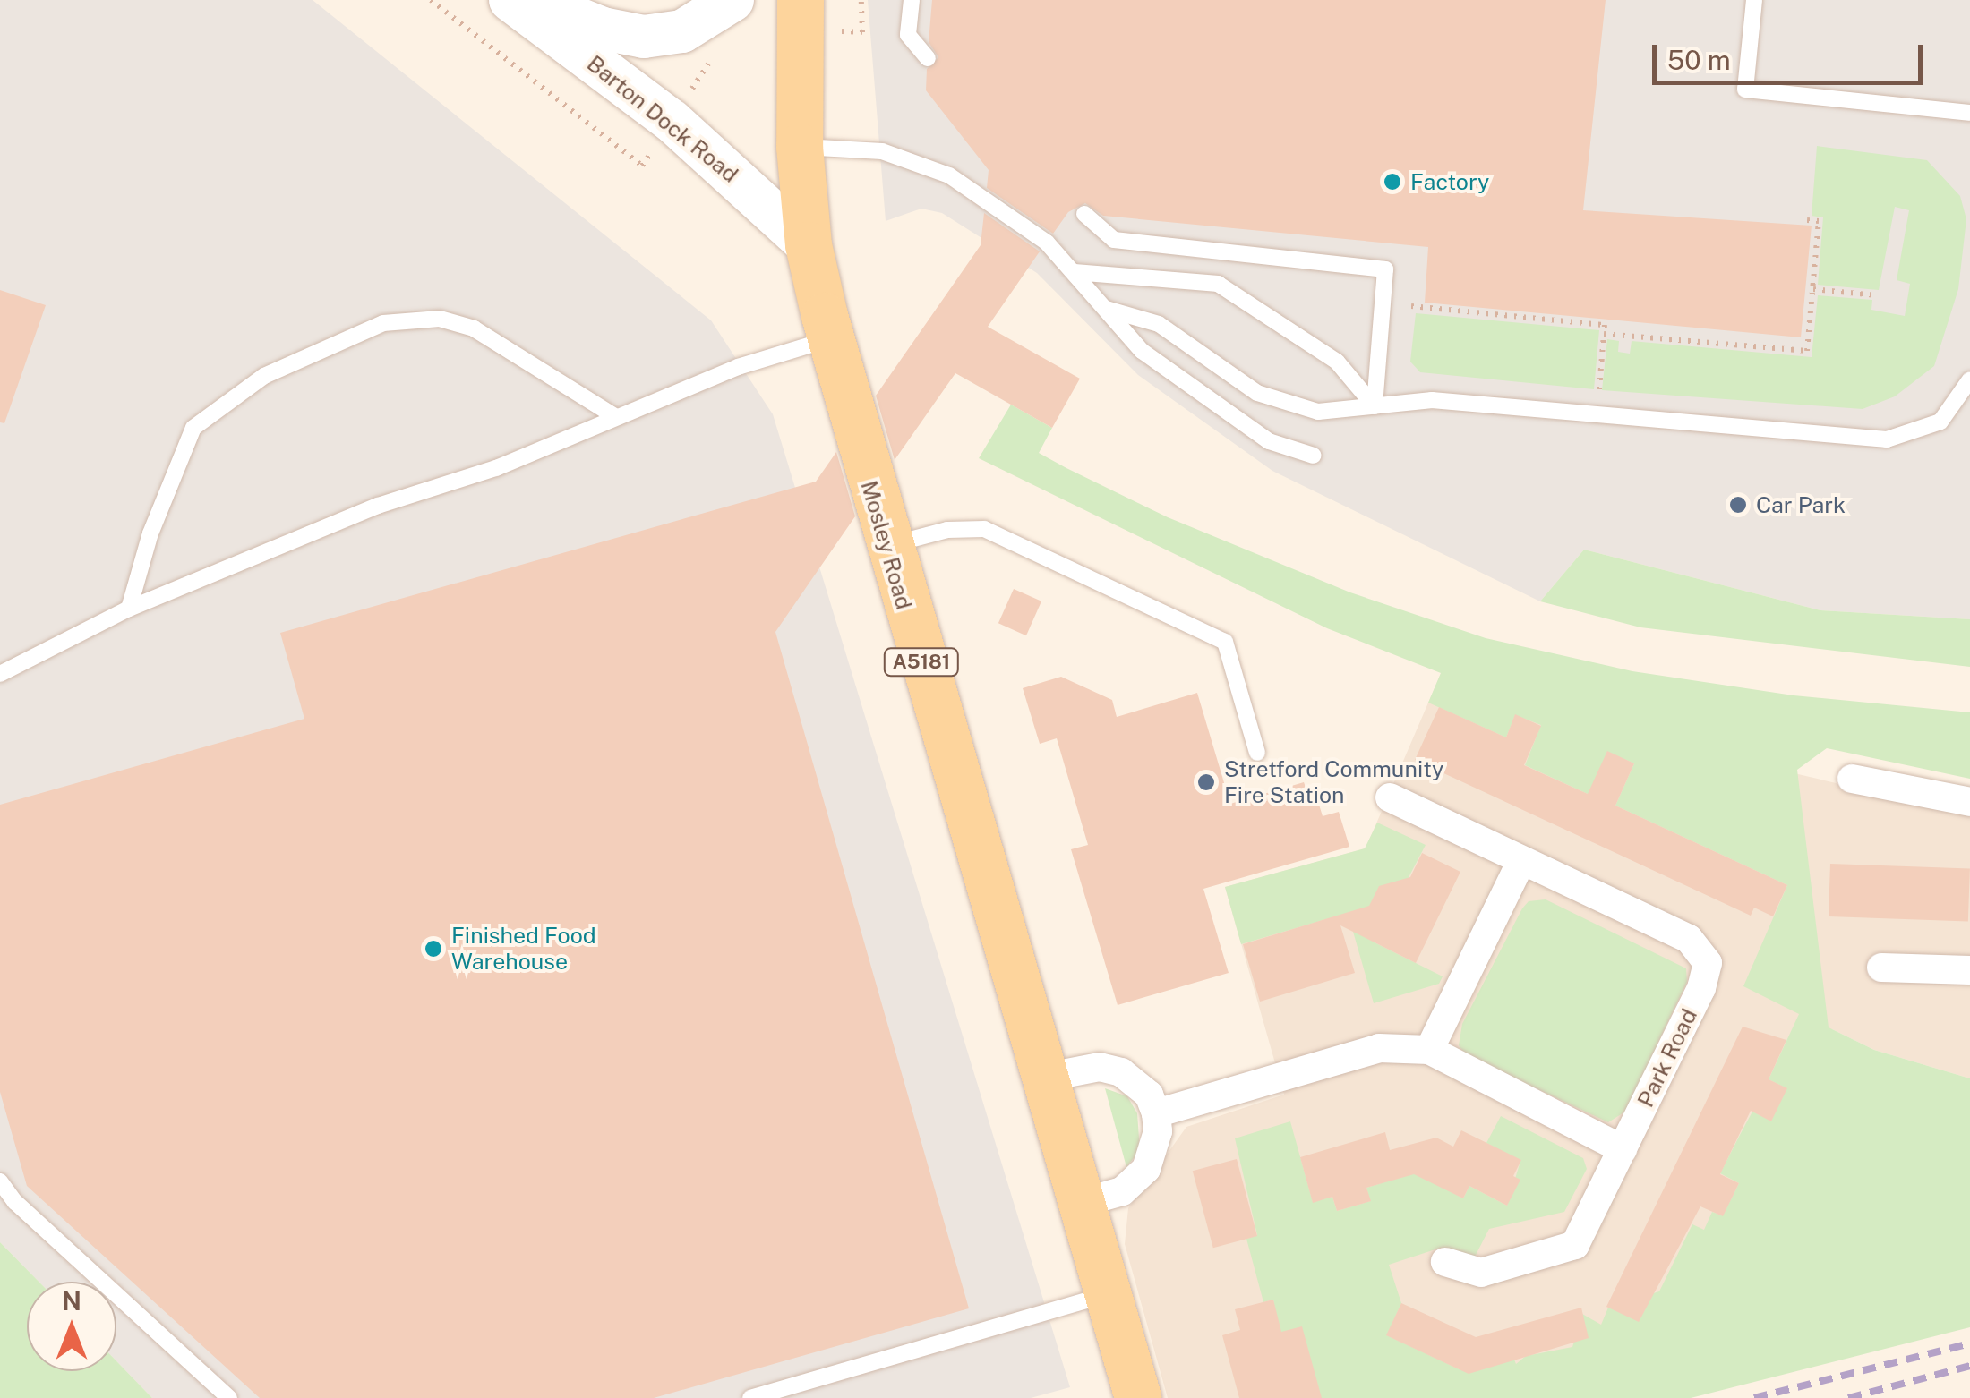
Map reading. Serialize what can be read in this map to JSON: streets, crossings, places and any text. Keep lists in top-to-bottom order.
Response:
{
  "streets": {
    "main road": ["Barton Dock Road", "Mosley Road", "A5181"],
    "street": ["Park Road"]
  },
  "crossings": [
    ["Barton Dock Road", "Mosley Road"],
    ["Mosley Road", "A5181"]
  ],
  "places": [
    "Factory",
    "Car Park",
    "Stretford Community Fire Station",
    "Finished Food Warehouse"
  ],
  "scale_bar": "50 m",
  "north": "top"
}
